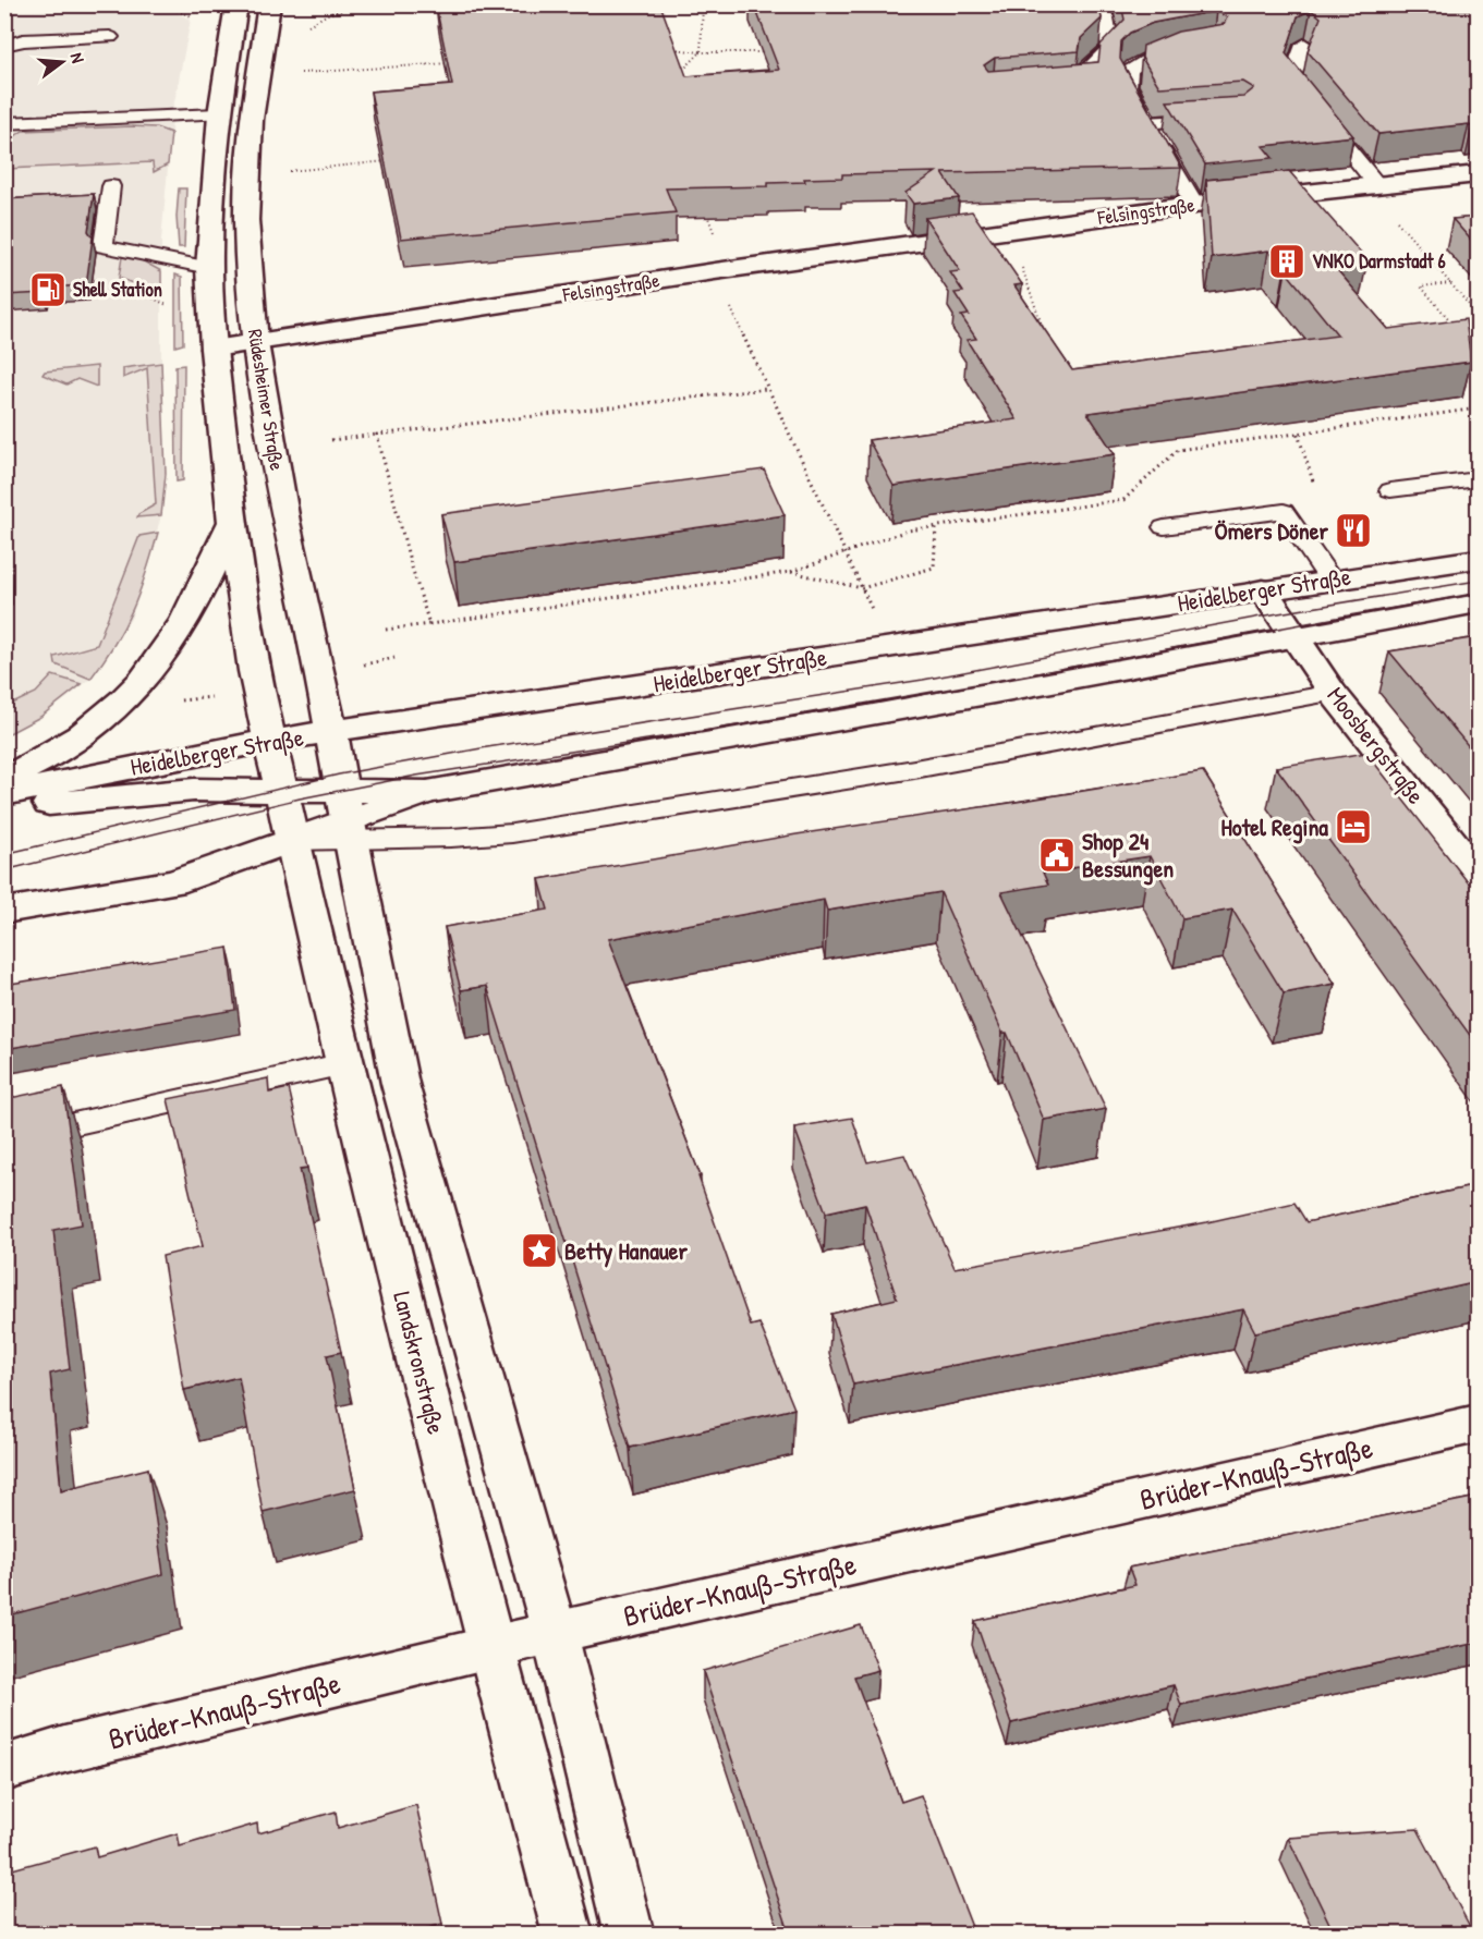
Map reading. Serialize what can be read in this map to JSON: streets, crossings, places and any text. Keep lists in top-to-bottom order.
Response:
{
  "streets": {
    "main road": [
      "Felsingstraße",
      "Rüdesheimer Straße",
      "Heidelberger Straße",
      "Moosbergstraße",
      "Landskronstraße",
      "Brüder-Knauß-Straße"
    ]
  },
  "crossings": [
    ["Felsingstraße", "Rüdesheimer Straße"],
    ["Rüdesheimer Straße", "Heidelberger Straße"],
    ["Rüdesheimer Straße", "Landskronstraße"],
    ["Heidelberger Straße", "Moosbergstraße"],
    ["Heidelberger Straße", "Landskronstraße"],
    ["Landskronstraße", "Brüder-Knauß-Straße"]
  ],
  "places": {
    "building": ["VNKO Darmstadt 6"],
    "fuel station": ["Shell Station"],
    "restaurant": ["Ömers Döner"],
    "hotel": ["Hotel Regina"],
    "public building": ["Shop 24 Bessungen"],
    "place": ["Betty Hanauer"]
  },
  "north": "right"
}
